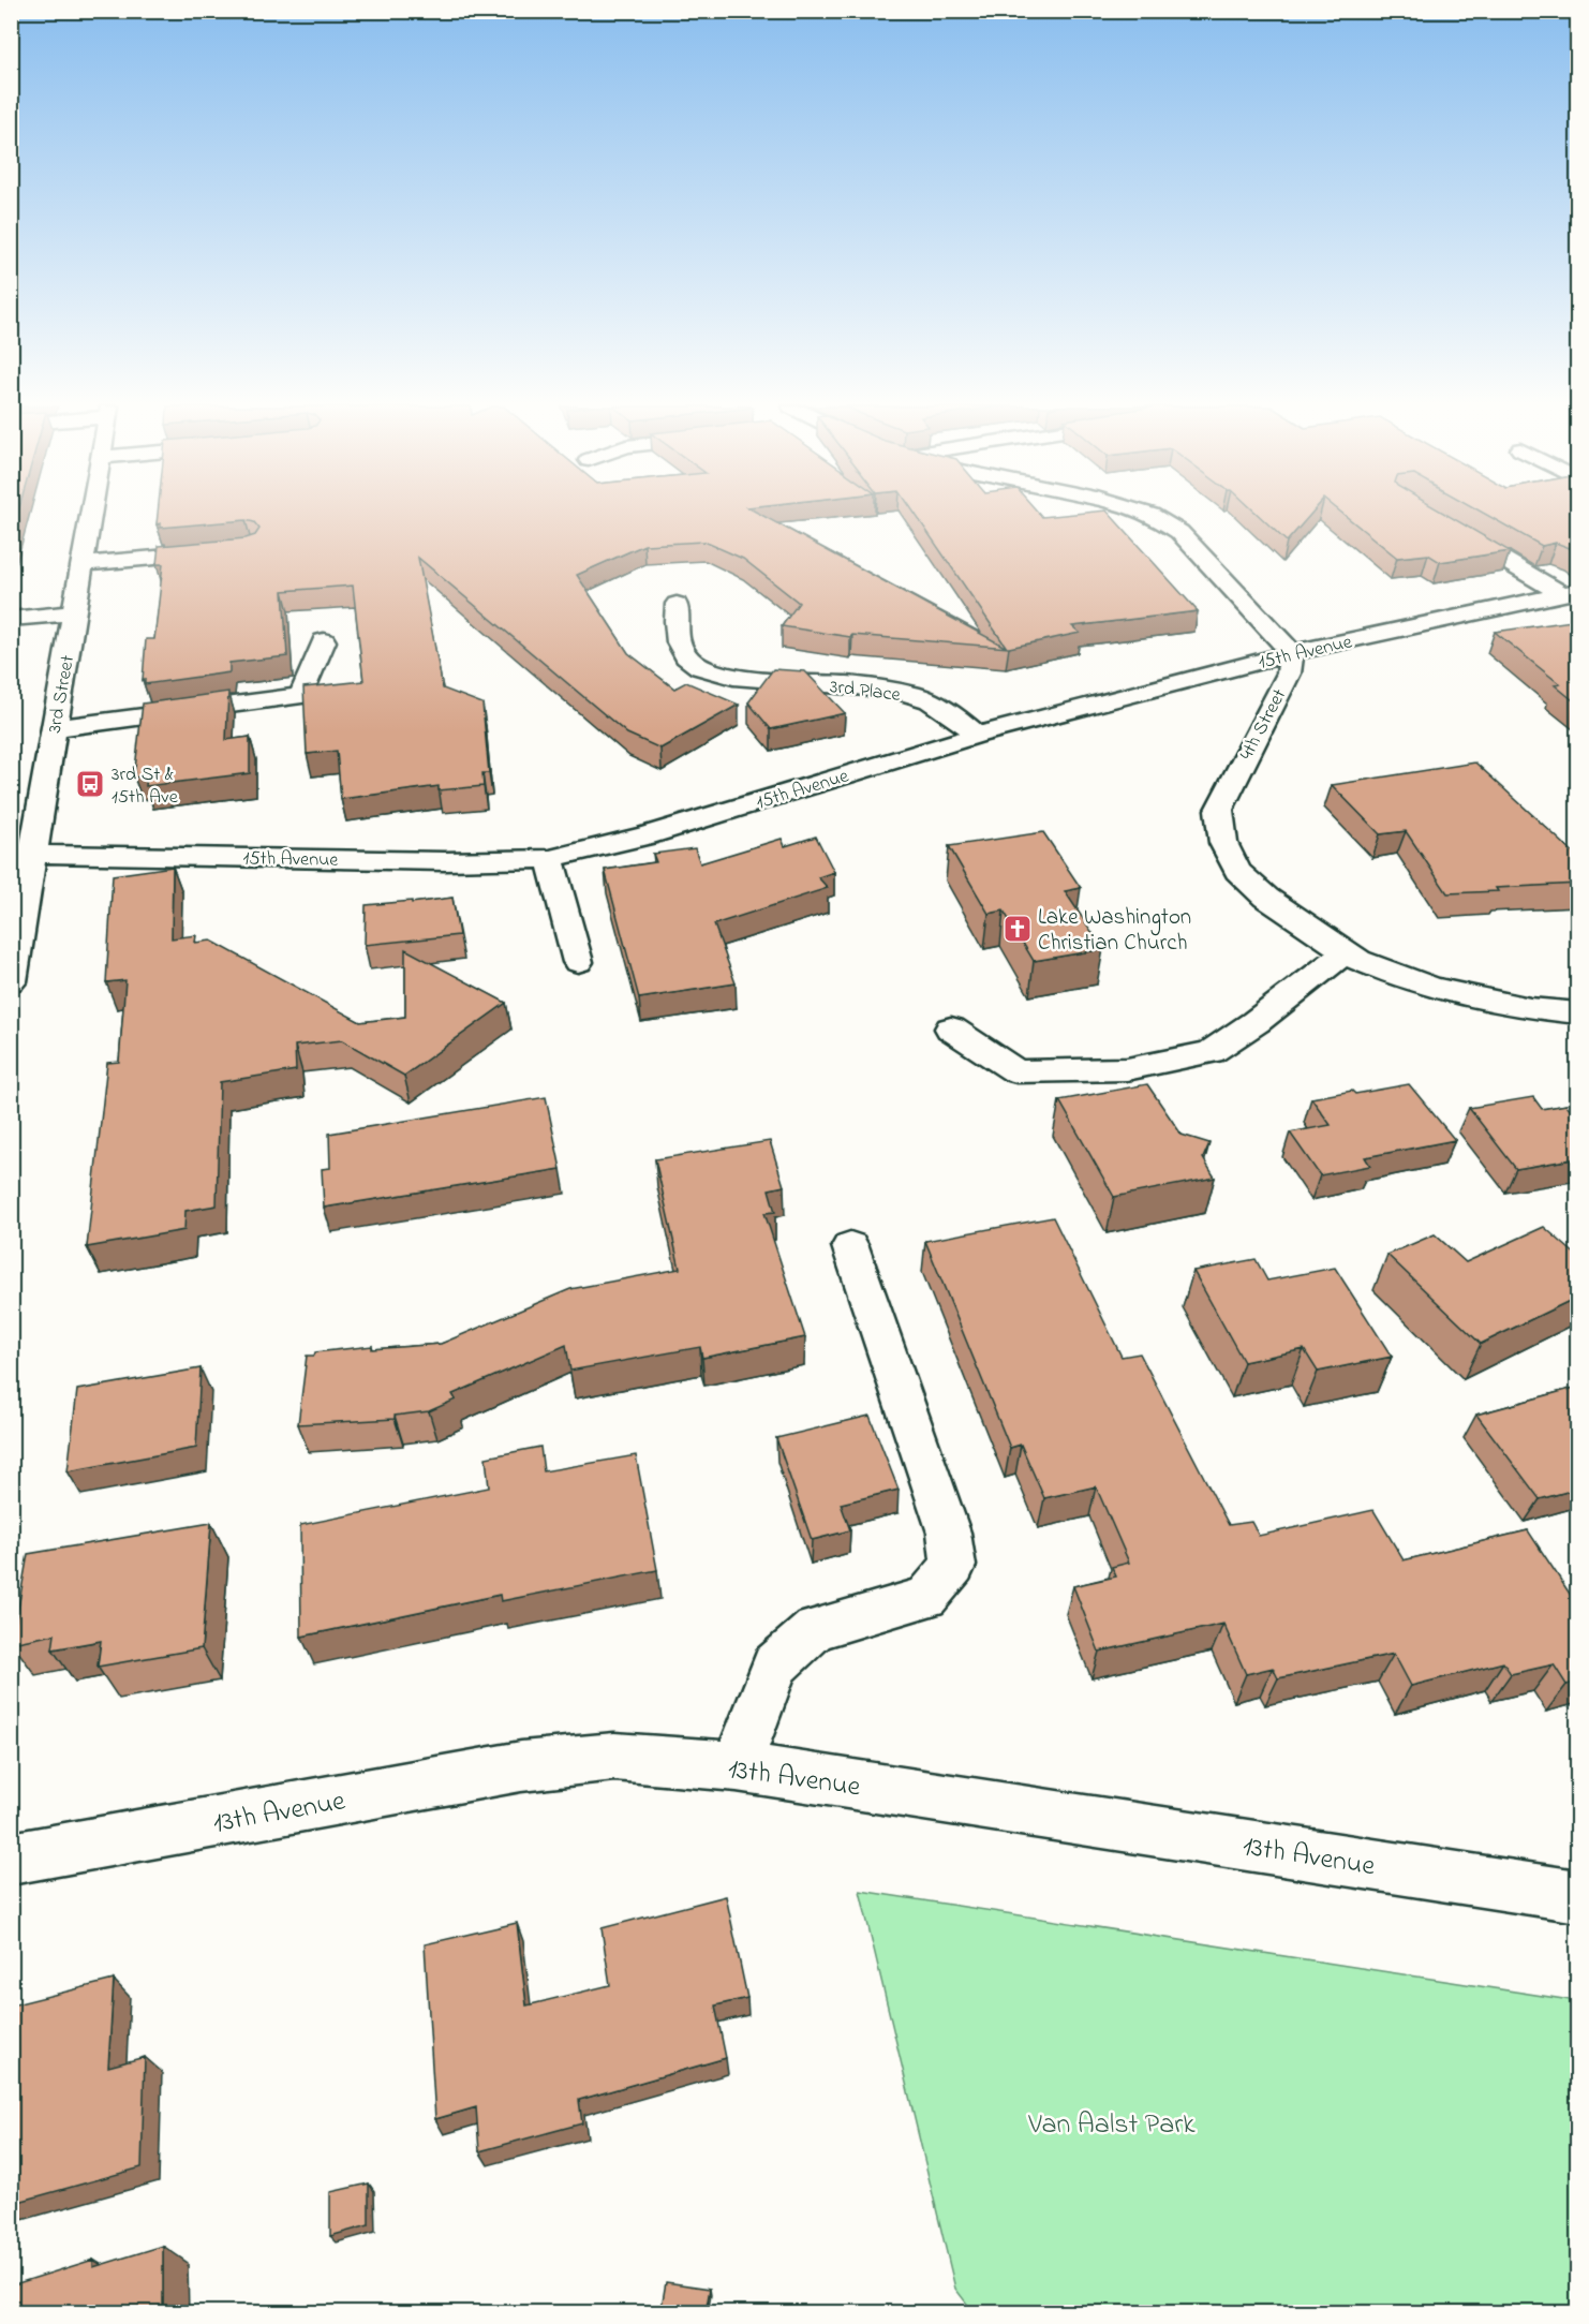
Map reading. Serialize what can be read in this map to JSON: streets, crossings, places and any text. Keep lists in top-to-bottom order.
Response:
{
  "streets": {
    "street": [
      "15th Avenue",
      "3rd Place",
      "3rd Street",
      "4th Street",
      "13th Avenue"
    ]
  },
  "crossings": [
    ["15th Avenue", "3rd Place"],
    ["15th Avenue", "3rd Street"],
    ["15th Avenue", "4th Street"]
  ],
  "parks": ["Van Aalst Park"],
  "places": {
    "bus stop": ["3rd St & 15th Ave"],
    "church": ["Lake Washington Christian Church"]
  }
}
